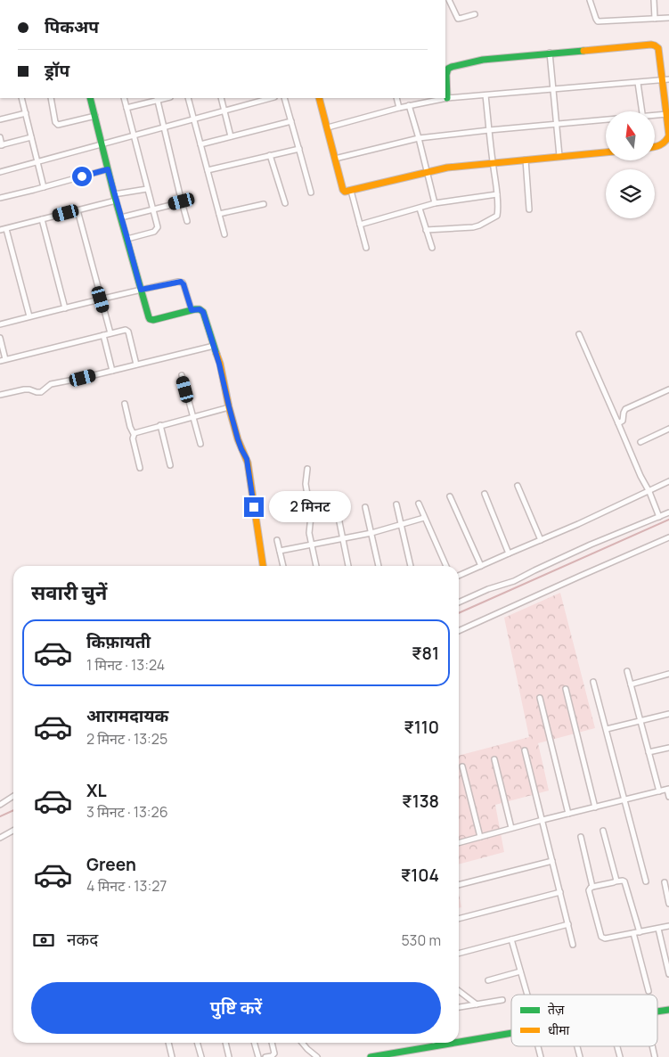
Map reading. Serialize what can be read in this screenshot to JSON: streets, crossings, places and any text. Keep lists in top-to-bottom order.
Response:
{
  "legend": ["तेज़", "धीमा"],
  "north": "top",
  "page": {
    "banner": ["पिकअप", "ड्रॉप"],
    "bubble": "2 मिनट",
    "heading": "सवारी चुनें",
    "list": [
      {
        "name": "किफ़ायती",
        "note": "1 मिनट · 13:24",
        "value": "₹81"
      },
      {
        "name": "आरामदायक",
        "note": "2 मिनट · 13:25",
        "value": "₹110"
      },
      {
        "name": "XL",
        "note": "3 मिनट · 13:26",
        "value": "₹138"
      },
      {
        "name": "Green",
        "note": "4 मिनट · 13:27",
        "value": "₹104"
      }
    ],
    "pay": ["नकद", "530 m"],
    "buttons": "पुष्टि करें"
  }
}
